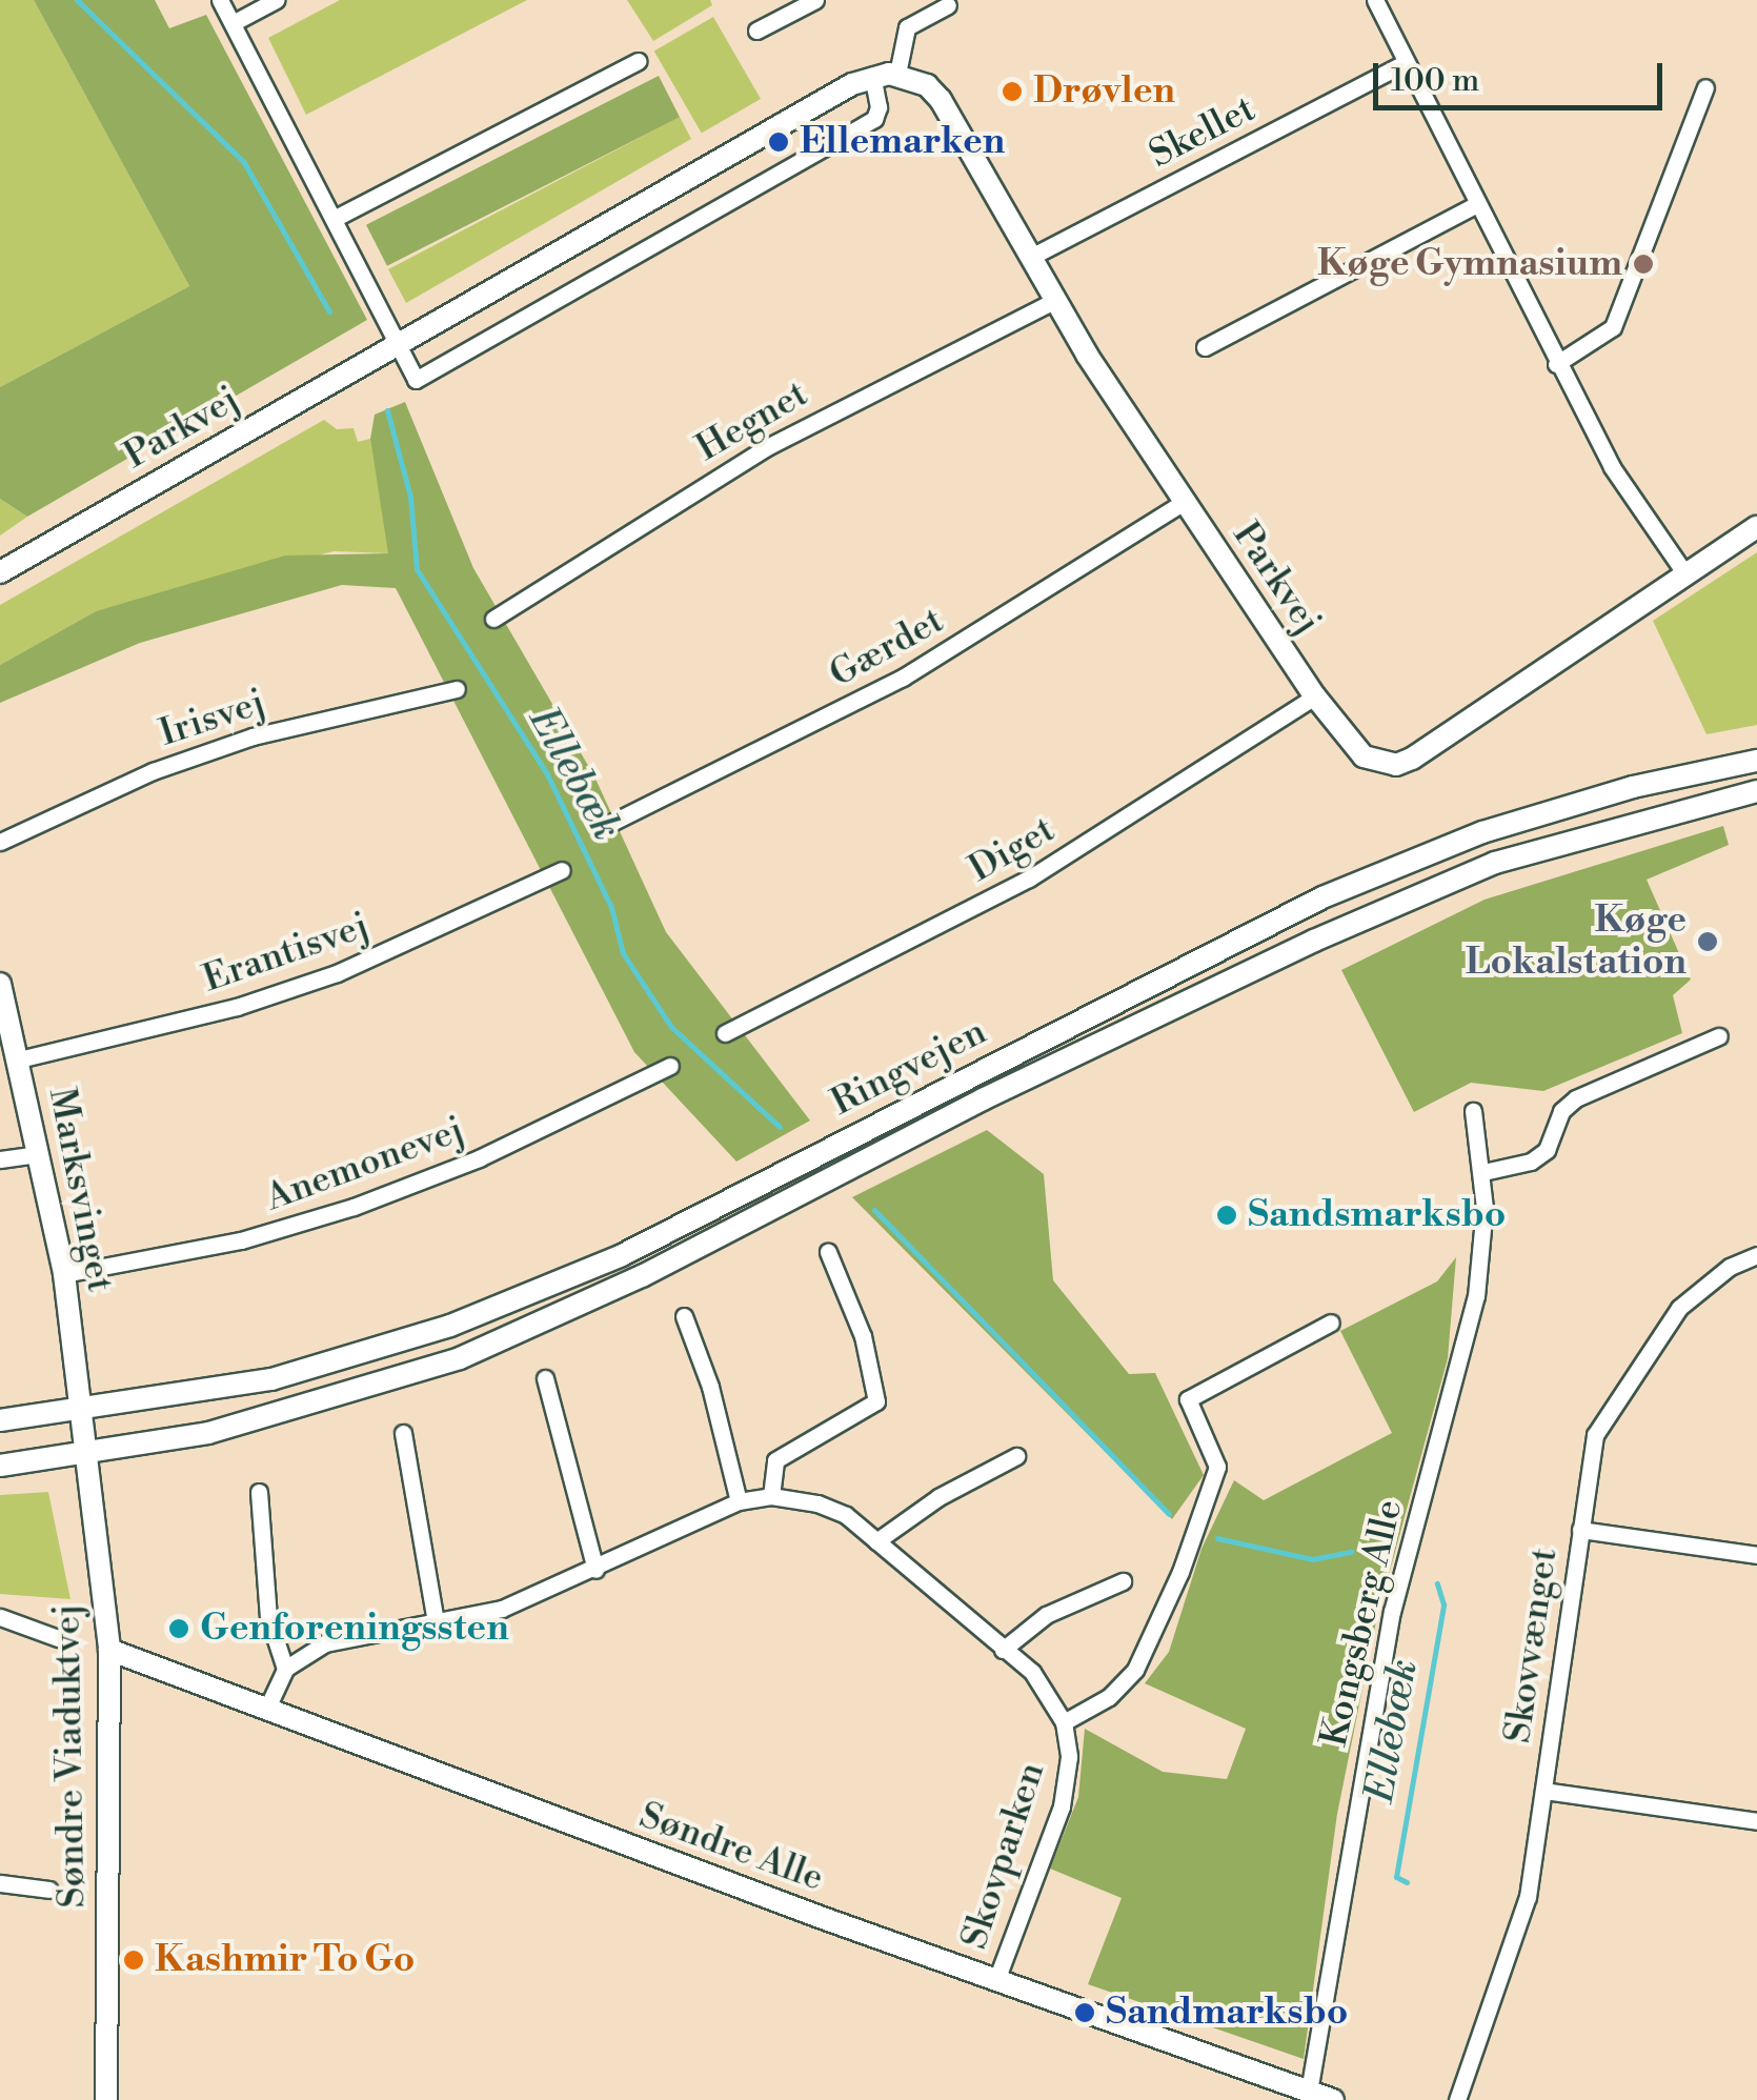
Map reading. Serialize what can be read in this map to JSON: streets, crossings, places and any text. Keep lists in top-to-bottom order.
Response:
{
  "streets": {
    "main road": [
      "Parkvej",
      "Ringvejen",
      "Marksvinget",
      "Søndre Viaduktvej",
      "Søndre Alle"
    ],
    "street": [
      "Skellet",
      "Hegnet",
      "Gærdet",
      "Irisvej",
      "Diget",
      "Erantisvej",
      "Anemonevej",
      "Kongsberg Alle",
      "Skovvænget",
      "Skovparken"
    ]
  },
  "crossings": [
    ["Skellet", "Parkvej"],
    ["Hegnet", "Parkvej"],
    ["Parkvej", "Gærdet"],
    ["Parkvej", "Diget"],
    ["Erantisvej", "Marksvinget"],
    ["Ringvejen", "Marksvinget"],
    ["Ringvejen", "Søndre Viaduktvej"],
    ["Anemonevej", "Marksvinget"],
    ["Marksvinget", "Søndre Viaduktvej"],
    ["Kongsberg Alle", "Søndre Alle"],
    ["Søndre Viaduktvej", "Søndre Alle"],
    ["Søndre Alle", "Skovparken"]
  ],
  "water": ["Ellebæk"],
  "places": [
    "Drøvlen",
    "Ellemarken",
    "Køge Gymnasium",
    "Køge Lokalstation",
    "Sandsmarksbo",
    "Genforeningssten",
    "Kashmir To Go",
    "Sandmarksbo"
  ],
  "scale_bar": "100 m"
}
